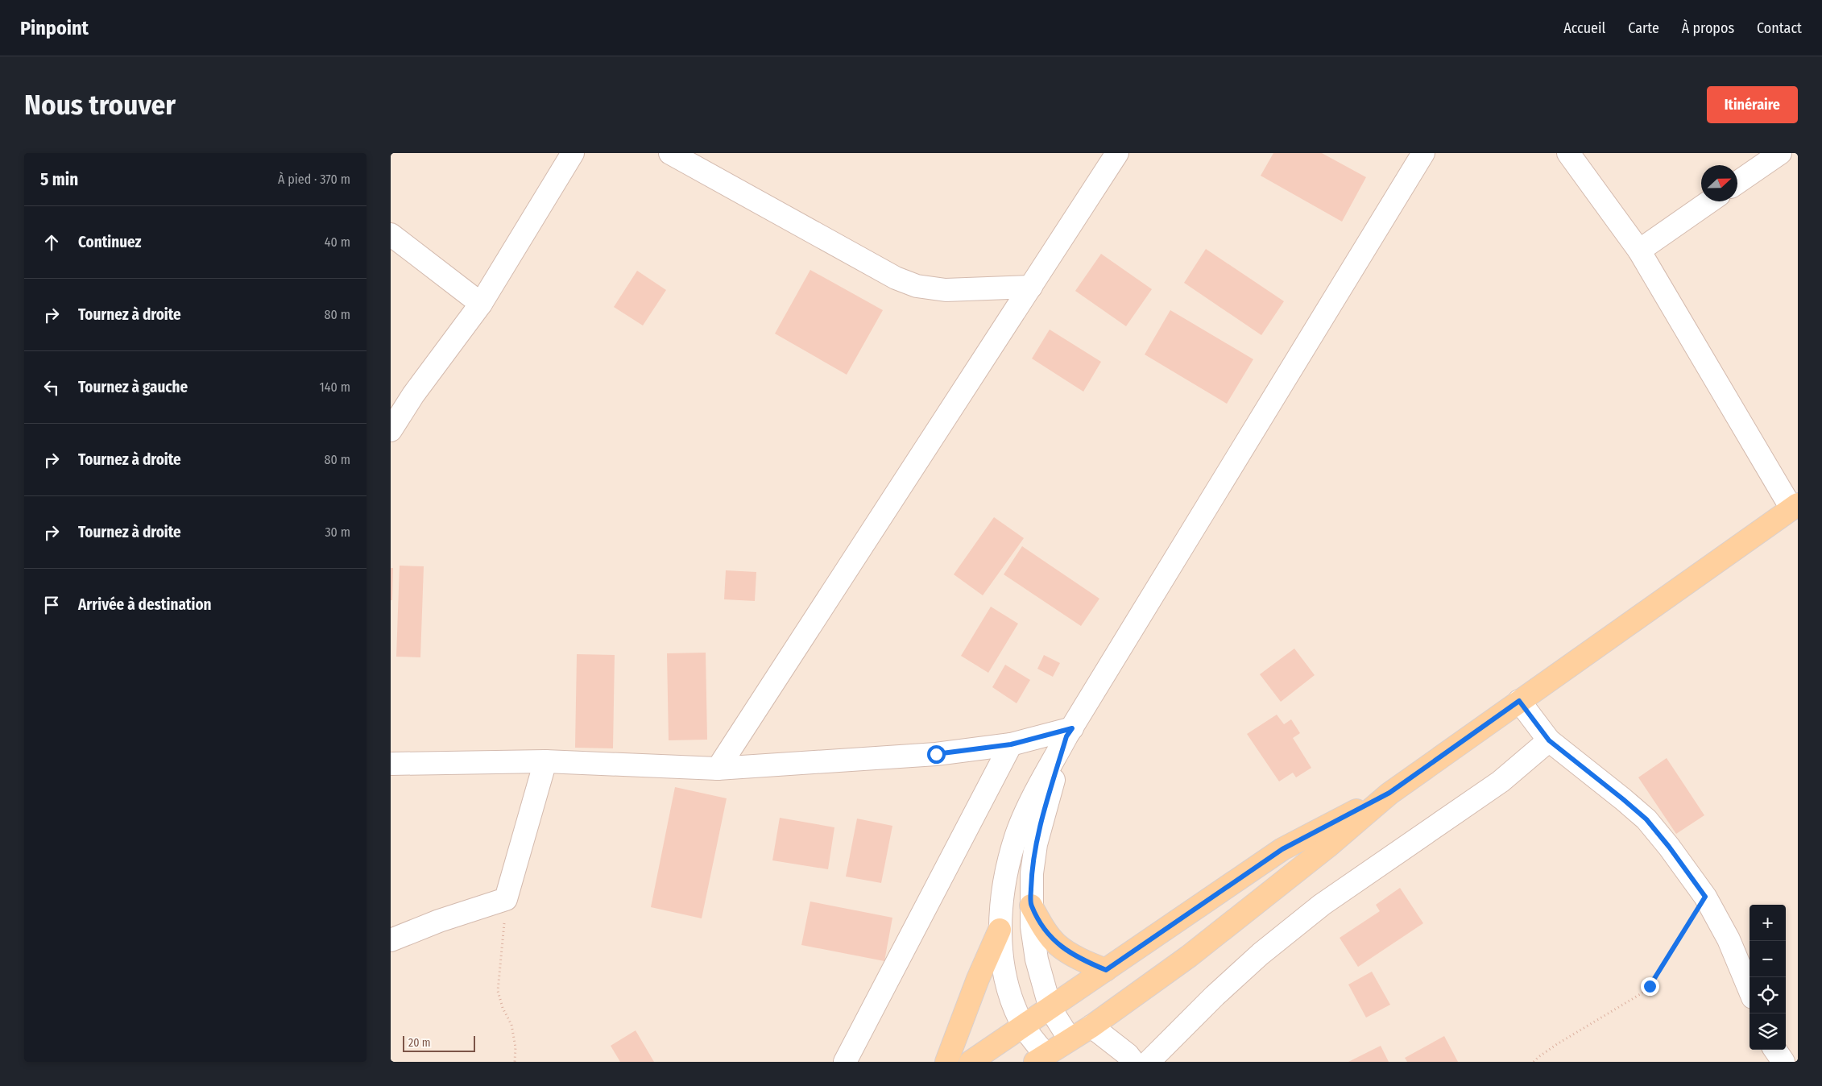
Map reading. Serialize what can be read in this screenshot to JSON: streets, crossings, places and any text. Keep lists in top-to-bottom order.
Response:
{
  "scale_bar": "20 m",
  "north": "right",
  "page": {
    "header": "Pinpoint",
    "nav": [
      "Accueil",
      "Carte",
      "À propos",
      "Contact"
    ],
    "buttons": "Itinéraire",
    "title": "Nous trouver",
    "heading": ["5 min", "À pied · 370 m"],
    "list": [
      ["Continuez", "40 m"],
      ["Tournez à droite", "80 m"],
      ["Tournez à gauche", "140 m"],
      ["Tournez à droite", "80 m"],
      ["Tournez à droite", "30 m"],
      "Arrivée à destination"
    ],
    "map_buttons": ["+", "−"],
    "scale": "20 m"
  }
}
